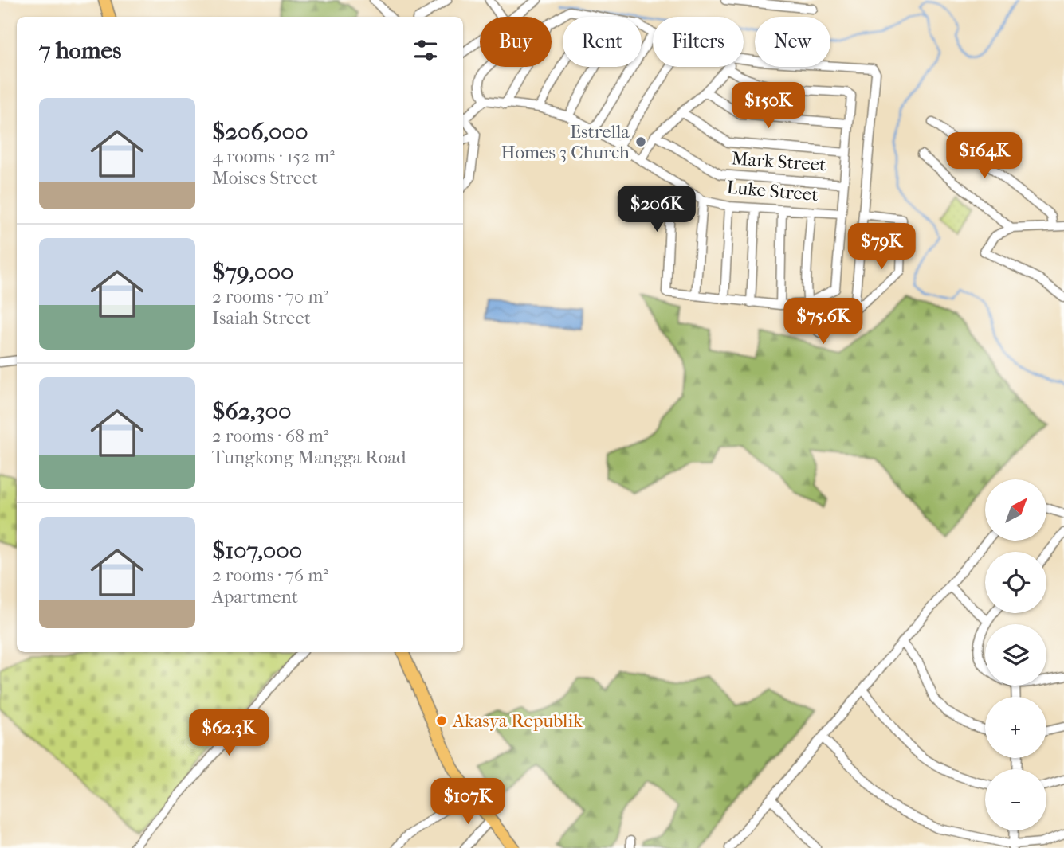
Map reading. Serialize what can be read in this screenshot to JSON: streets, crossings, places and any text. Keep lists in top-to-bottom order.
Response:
{
  "streets": {
    "street": ["Mark Street", "Luke Street"]
  },
  "places": ["Estrella Homes 3 Church", "Akasya Republik"],
  "north": "top right",
  "page": {
    "chip": [
      "Buy",
      "Rent",
      "Filters",
      "New"
    ],
    "heading": "7 homes",
    "price": [
      "$150K",
      "$164K",
      "$206K",
      "$79K",
      "$75.6K",
      "$62.3K",
      "$107K"
    ],
    "list": [
      {
        "name": "$206,000",
        "note": "4 rooms · 152 m² · Moises Street"
      },
      {
        "name": "$79,000",
        "note": "2 rooms · 70 m² · Isaiah Street"
      },
      {
        "name": "$62,300",
        "note": "2 rooms · 68 m² · Tungkong Mangga Road"
      },
      {
        "name": "$107,000",
        "note": "2 rooms · 76 m² · Apartment"
      }
    ],
    "map_buttons": ["+", "−"]
  }
}
